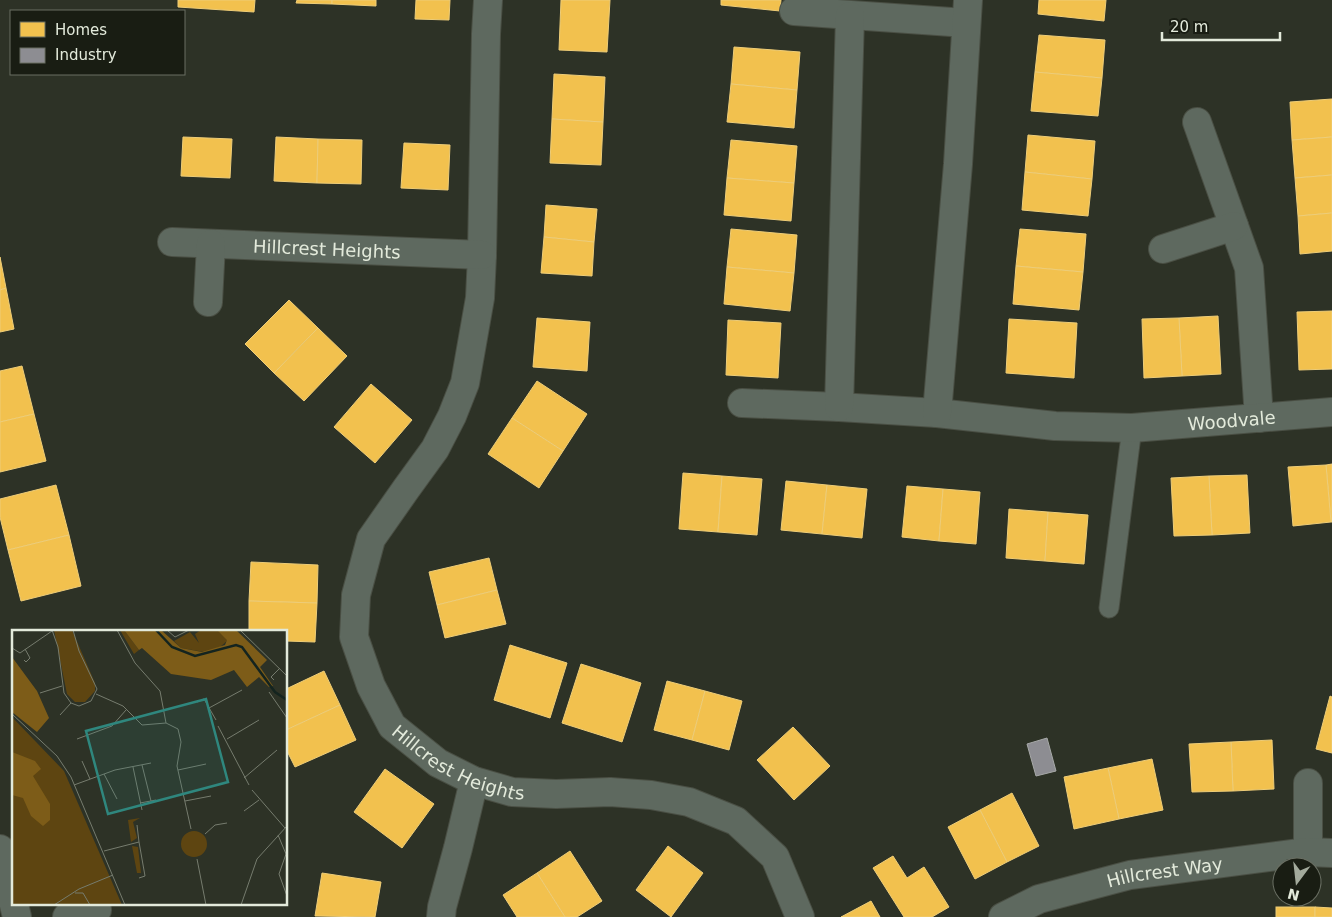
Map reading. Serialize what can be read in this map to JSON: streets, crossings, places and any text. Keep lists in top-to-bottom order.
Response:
{
  "streets": {
    "street": ["Hillcrest Heights", "Woodvale", "Hillcrest Way"]
  },
  "legend": ["Homes", "Industry"],
  "scale_bar": "20 m",
  "north": "bottom"
}
